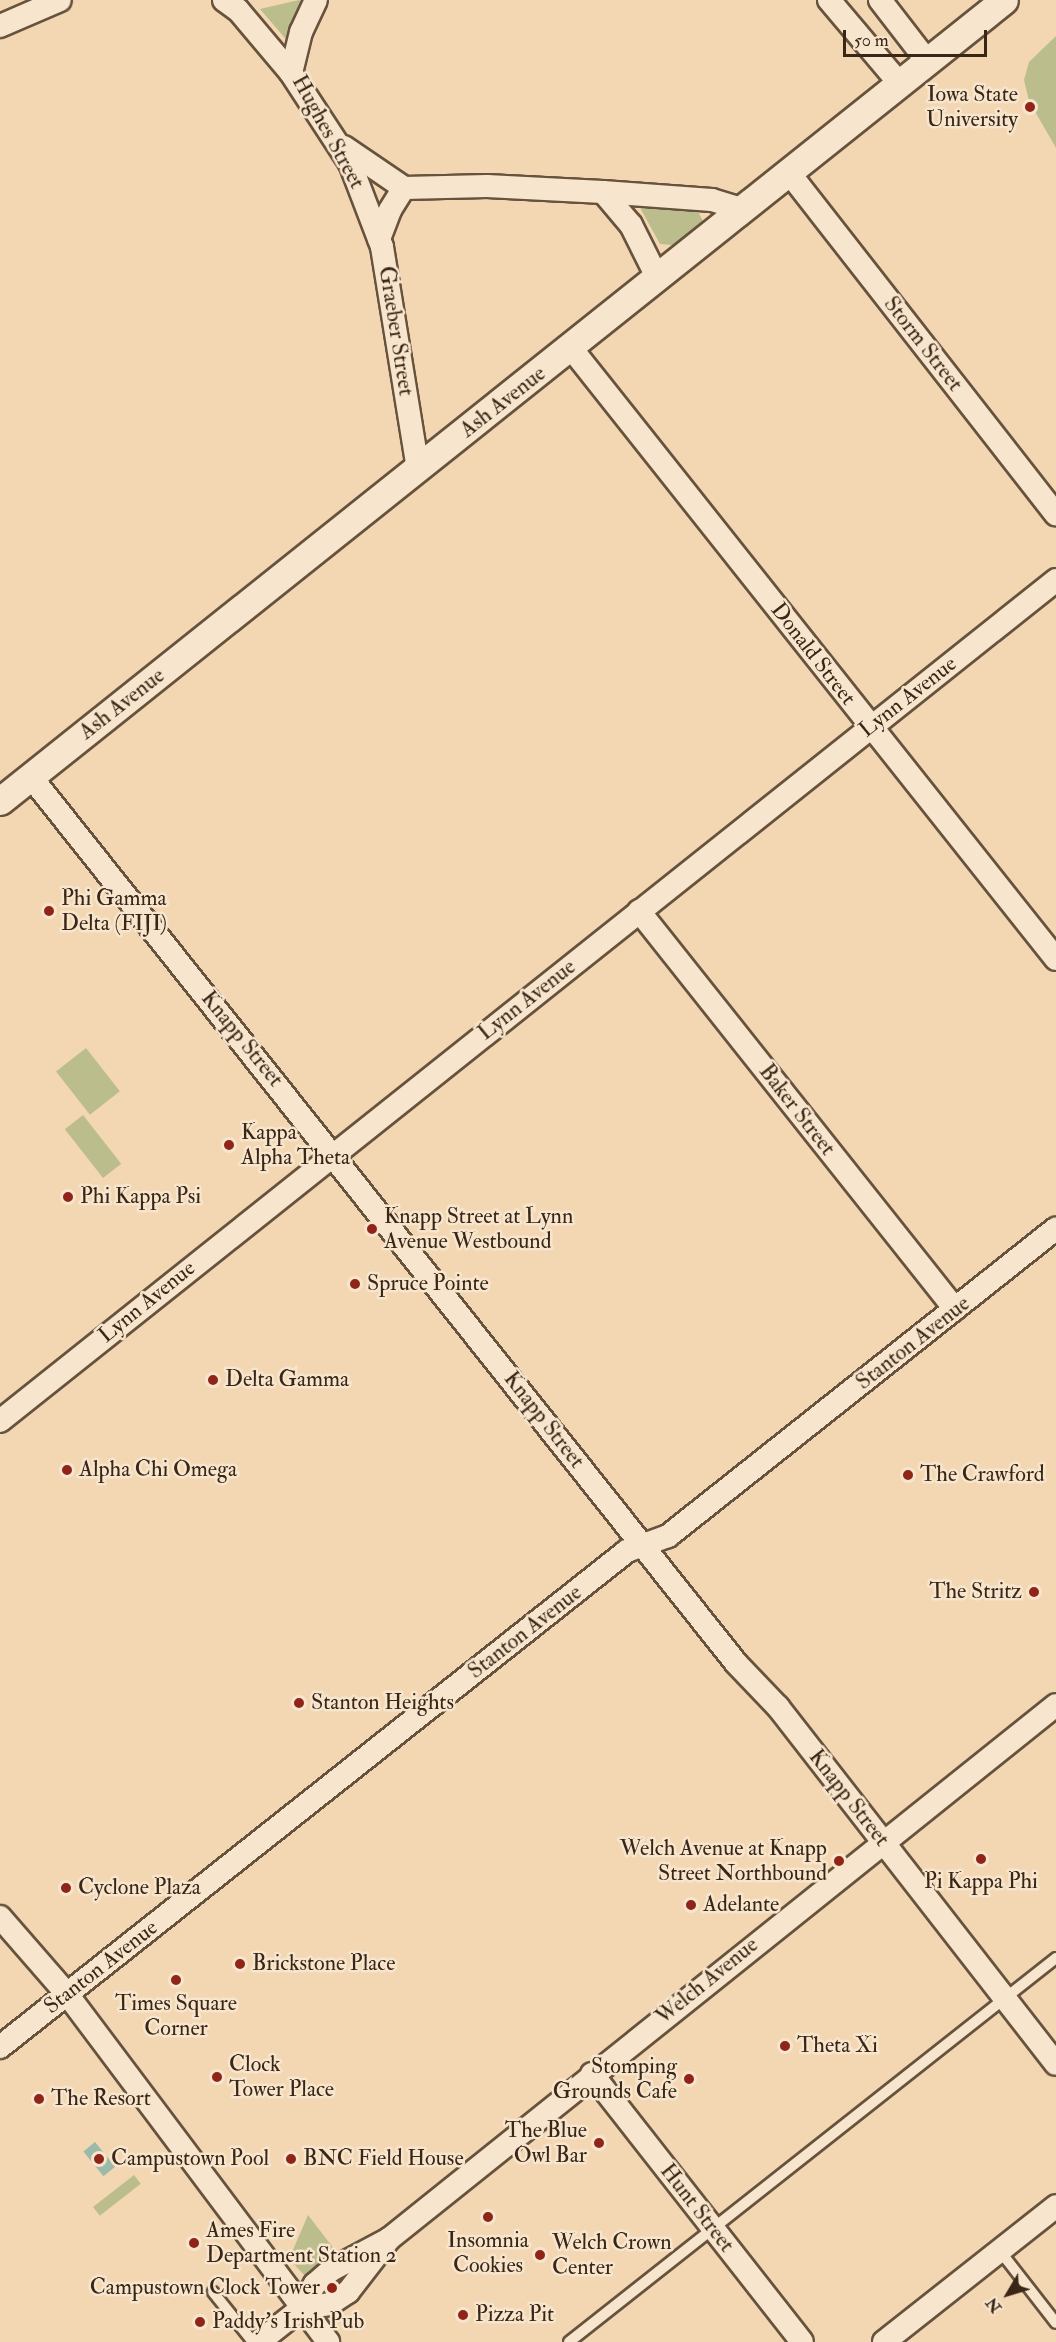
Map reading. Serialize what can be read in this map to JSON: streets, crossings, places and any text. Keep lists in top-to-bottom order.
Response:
{
  "streets": {
    "street": [
      "Hughes Street",
      "Graeber Street",
      "Storm Street",
      "Ash Avenue",
      "Donald Street",
      "Lynn Avenue",
      "Knapp Street",
      "Baker Street",
      "Stanton Avenue",
      "Welch Avenue",
      "Hunt Street"
    ]
  },
  "crossings": [
    ["Hughes Street", "Graeber Street"],
    ["Graeber Street", "Ash Avenue"],
    ["Storm Street", "Ash Avenue"],
    ["Ash Avenue", "Donald Street"],
    ["Ash Avenue", "Knapp Street"],
    ["Donald Street", "Lynn Avenue"],
    ["Lynn Avenue", "Knapp Street"],
    ["Lynn Avenue", "Baker Street"],
    ["Knapp Street", "Stanton Avenue"],
    ["Knapp Street", "Welch Avenue"],
    ["Baker Street", "Stanton Avenue"],
    ["Welch Avenue", "Hunt Street"]
  ],
  "places": [
    "Iowa State University",
    "Phi Gamma Delta (FIJI)",
    "Kappa Alpha Theta",
    "Phi Kappa Psi",
    "Knapp Street at Lynn Avenue Westbound",
    "Spruce Pointe",
    "Delta Gamma",
    "Alpha Chi Omega",
    "The Crawford",
    "The Stritz",
    "Stanton Heights",
    "Pi Kappa Phi",
    "Welch Avenue at Knapp Street Northbound",
    "Cyclone Plaza",
    "Adelante",
    "Brickstone Place",
    "Times Square Corner",
    "Theta Xi",
    "Clock Tower Place",
    "Stomping Grounds Cafe",
    "The Resort",
    "The Blue Owl Bar",
    "Campustown Pool",
    "BNC Field House",
    "Insomnia Cookies",
    "Ames Fire Department Station 2",
    "Welch Crown Center",
    "Campustown Clock Tower",
    "Pizza Pit",
    "Paddy's Irish Pub"
  ],
  "scale_bar": "50 m",
  "north": "bottom left"
}
